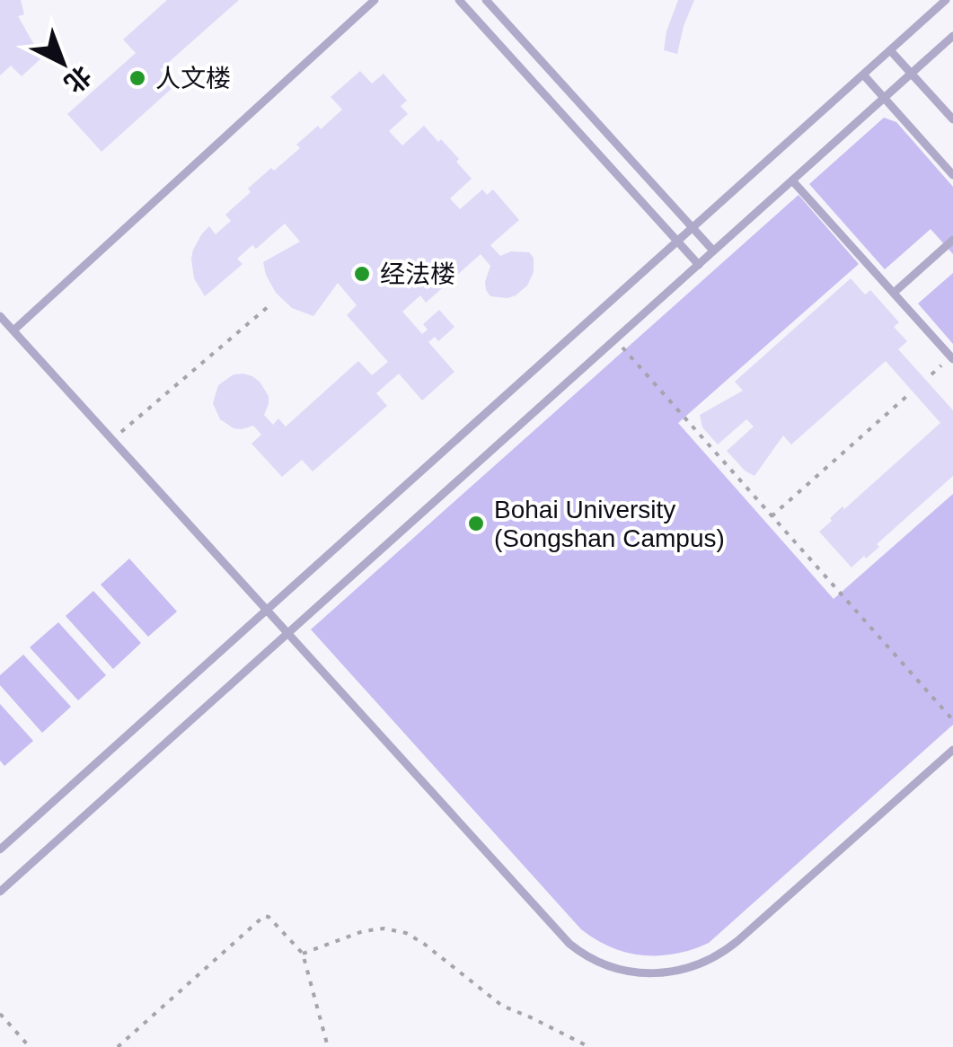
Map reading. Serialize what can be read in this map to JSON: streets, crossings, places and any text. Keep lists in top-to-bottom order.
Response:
{
  "places": ["人文楼", "经法楼", "Bohai University (Songshan Campus)"],
  "north": "bottom right"
}
